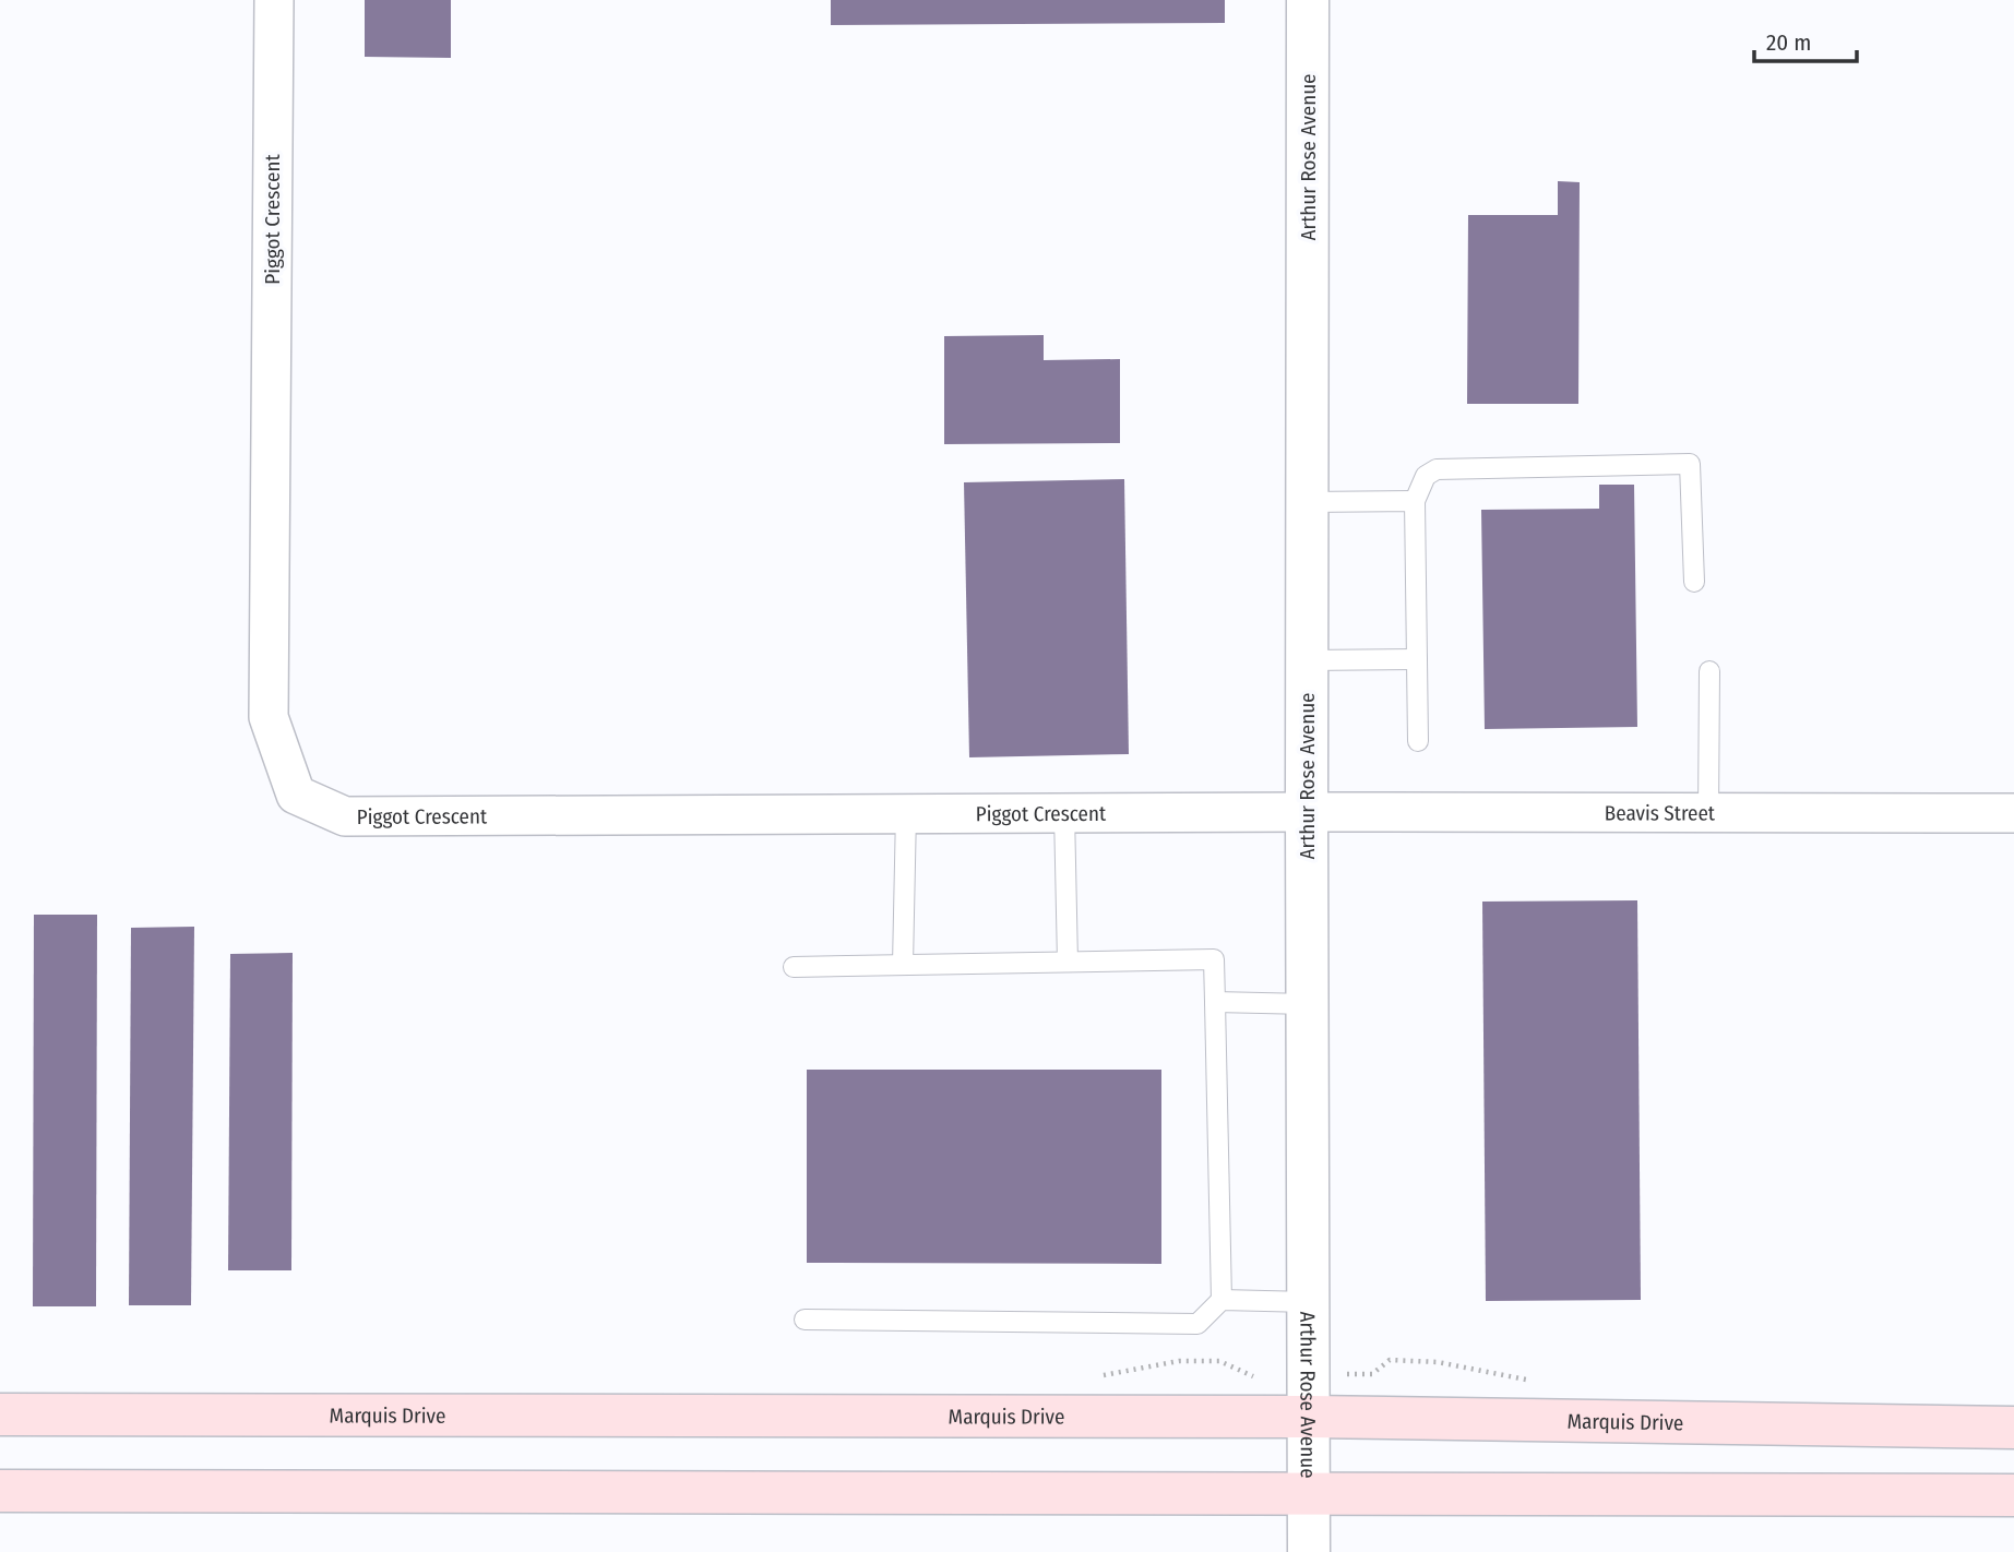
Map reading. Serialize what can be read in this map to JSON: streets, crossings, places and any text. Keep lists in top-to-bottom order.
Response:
{
  "streets": {
    "main road": ["Marquis Drive"],
    "street": ["Arthur Rose Avenue", "Piggot Crescent", "Beavis Street"]
  },
  "crossings": [
    ["Arthur Rose Avenue", "Piggot Crescent"],
    ["Arthur Rose Avenue", "Beavis Street"],
    ["Arthur Rose Avenue", "Marquis Drive"],
    ["Piggot Crescent", "Beavis Street"]
  ],
  "scale_bar": "20 m"
}
